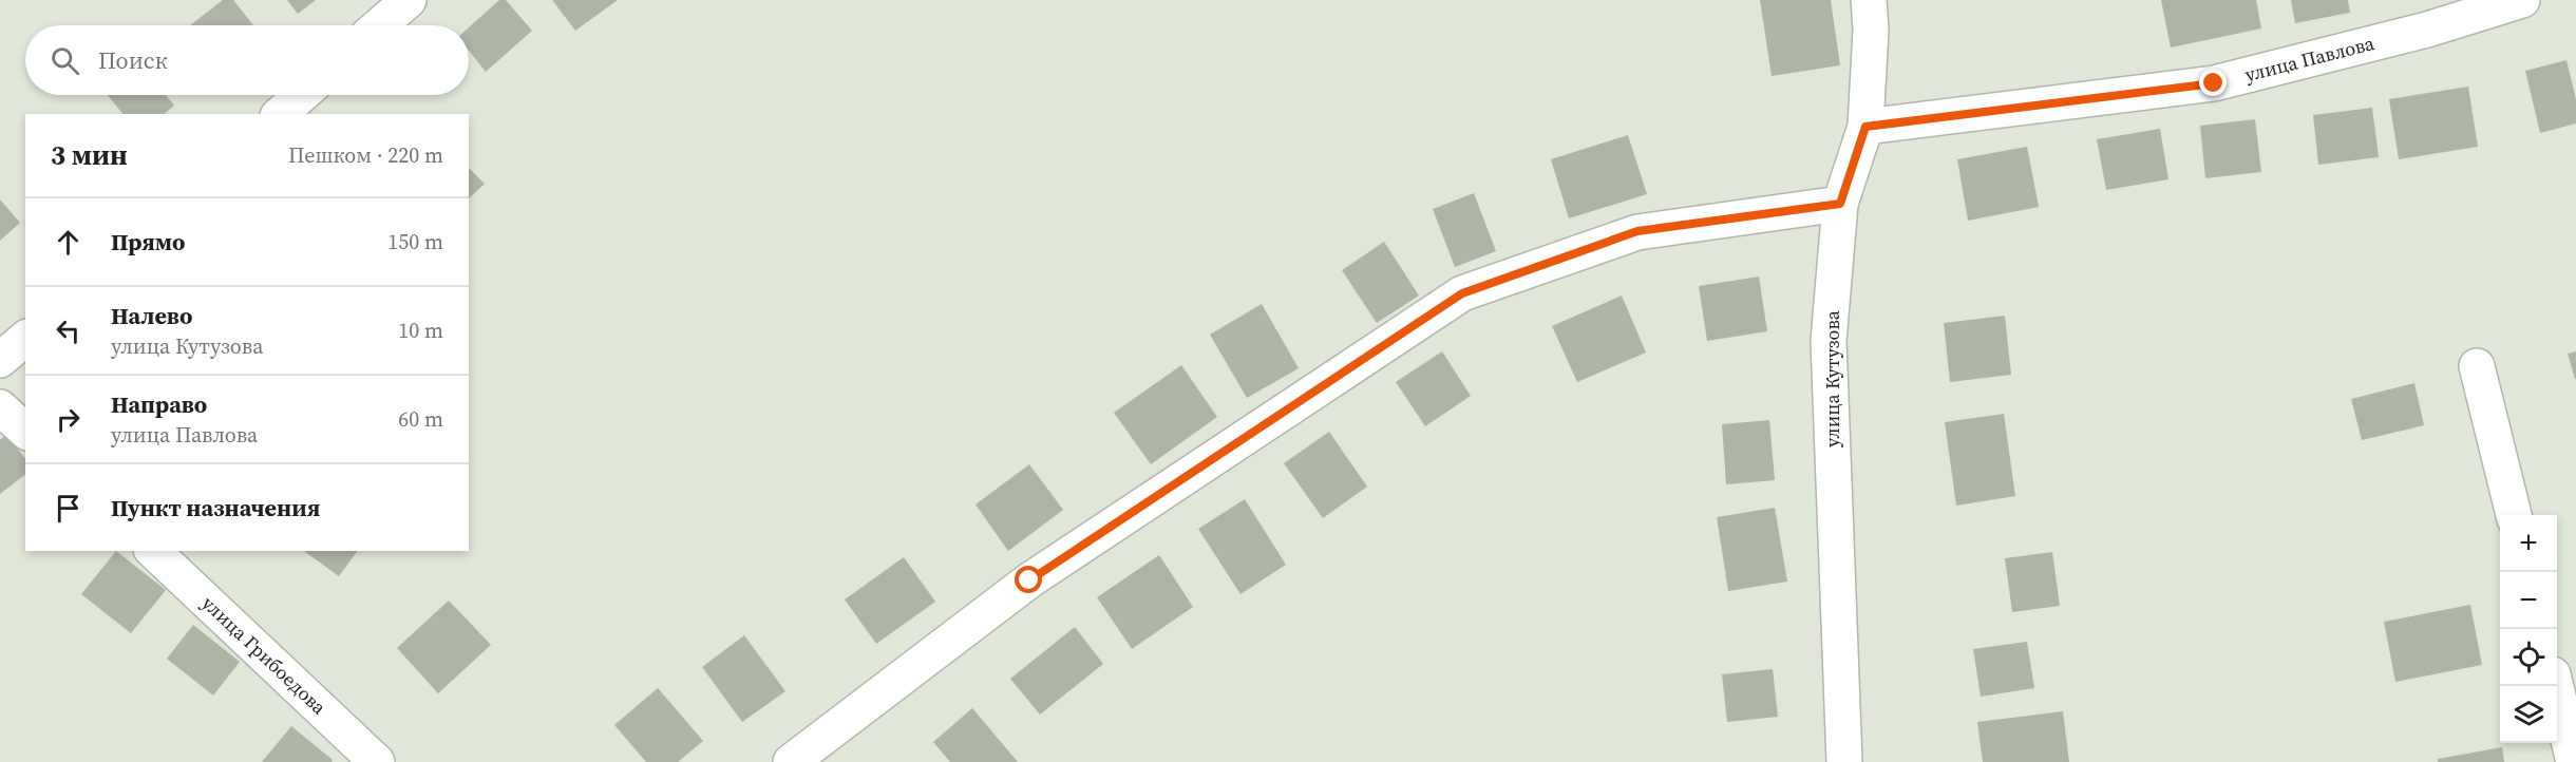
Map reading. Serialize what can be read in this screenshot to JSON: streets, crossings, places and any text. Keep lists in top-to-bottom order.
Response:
{
  "streets": {
    "street": ["улица Павлова", "улица Кутузова", "улица Грибоедова"]
  },
  "crossings": [
    ["улица Павлова", "улица Кутузова"]
  ],
  "page": {
    "search": "Поиск",
    "heading": ["3 мин", "Пешком · 220 m"],
    "list": [
      ["Прямо", "150 m"],
      ["Налево", "улица Кутузова", "10 m"],
      ["Направо", "улица Павлова", "60 m"],
      "Пункт назначения"
    ],
    "map_buttons": ["+", "−"]
  }
}
